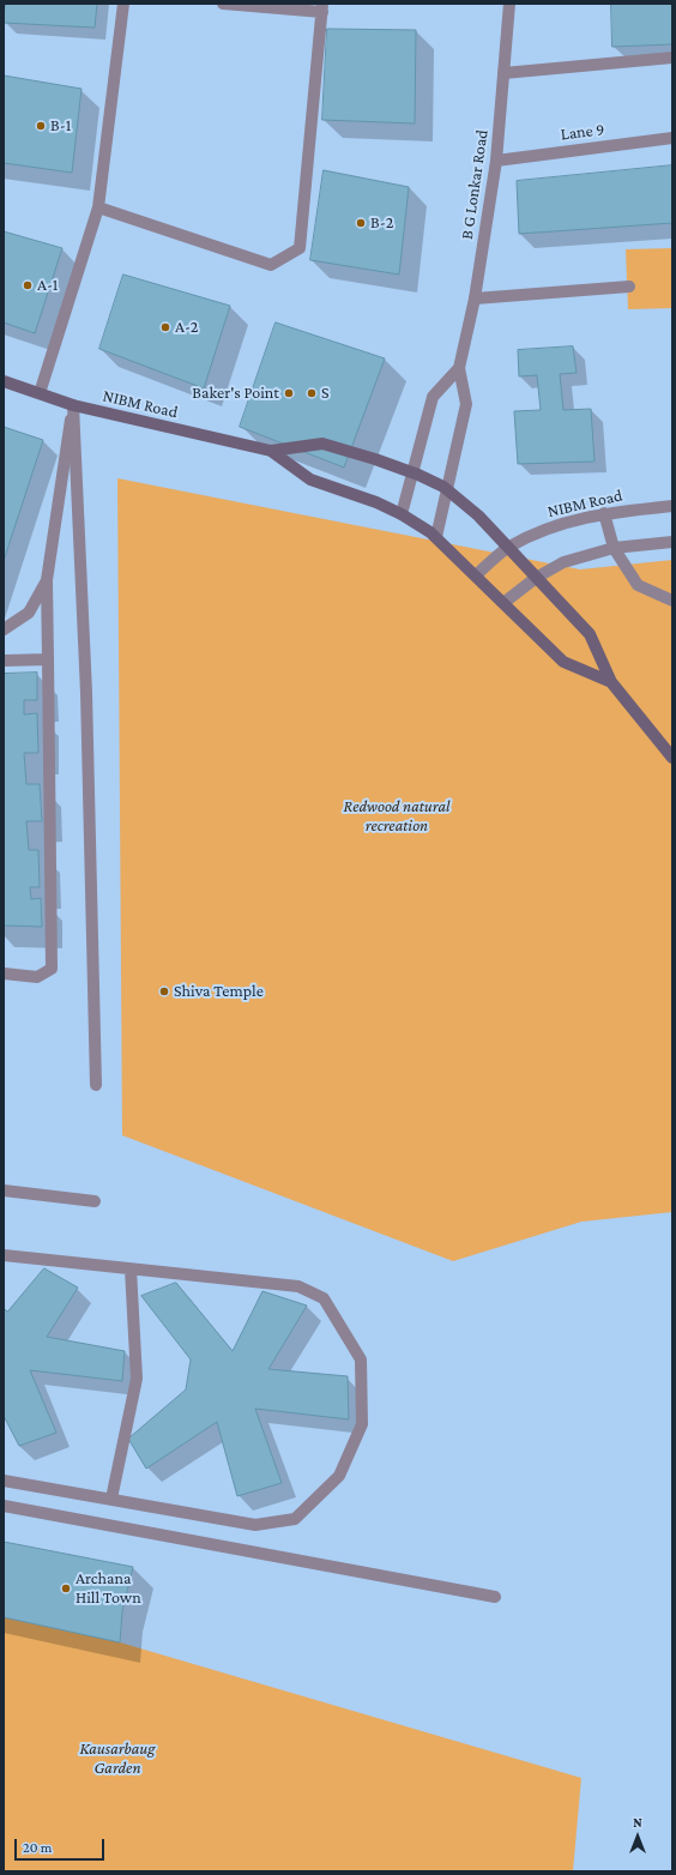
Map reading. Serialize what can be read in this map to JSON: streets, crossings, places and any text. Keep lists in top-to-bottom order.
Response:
{
  "streets": {
    "main road": ["NIBM Road"],
    "street": ["Lane 9", "B G Lonkar Road"]
  },
  "crossings": [
    ["Lane 9", "B G Lonkar Road"],
    ["B G Lonkar Road", "NIBM Road"]
  ],
  "parks": ["Redwood natural recreation", "Kausarbaug Garden"],
  "places": [
    "B-1",
    "B-2",
    "A-1",
    "A-2",
    "Baker's Point",
    "S",
    "Shiva Temple",
    "Archana Hill Town"
  ],
  "scale_bar": "20 m",
  "north": "top"
}
